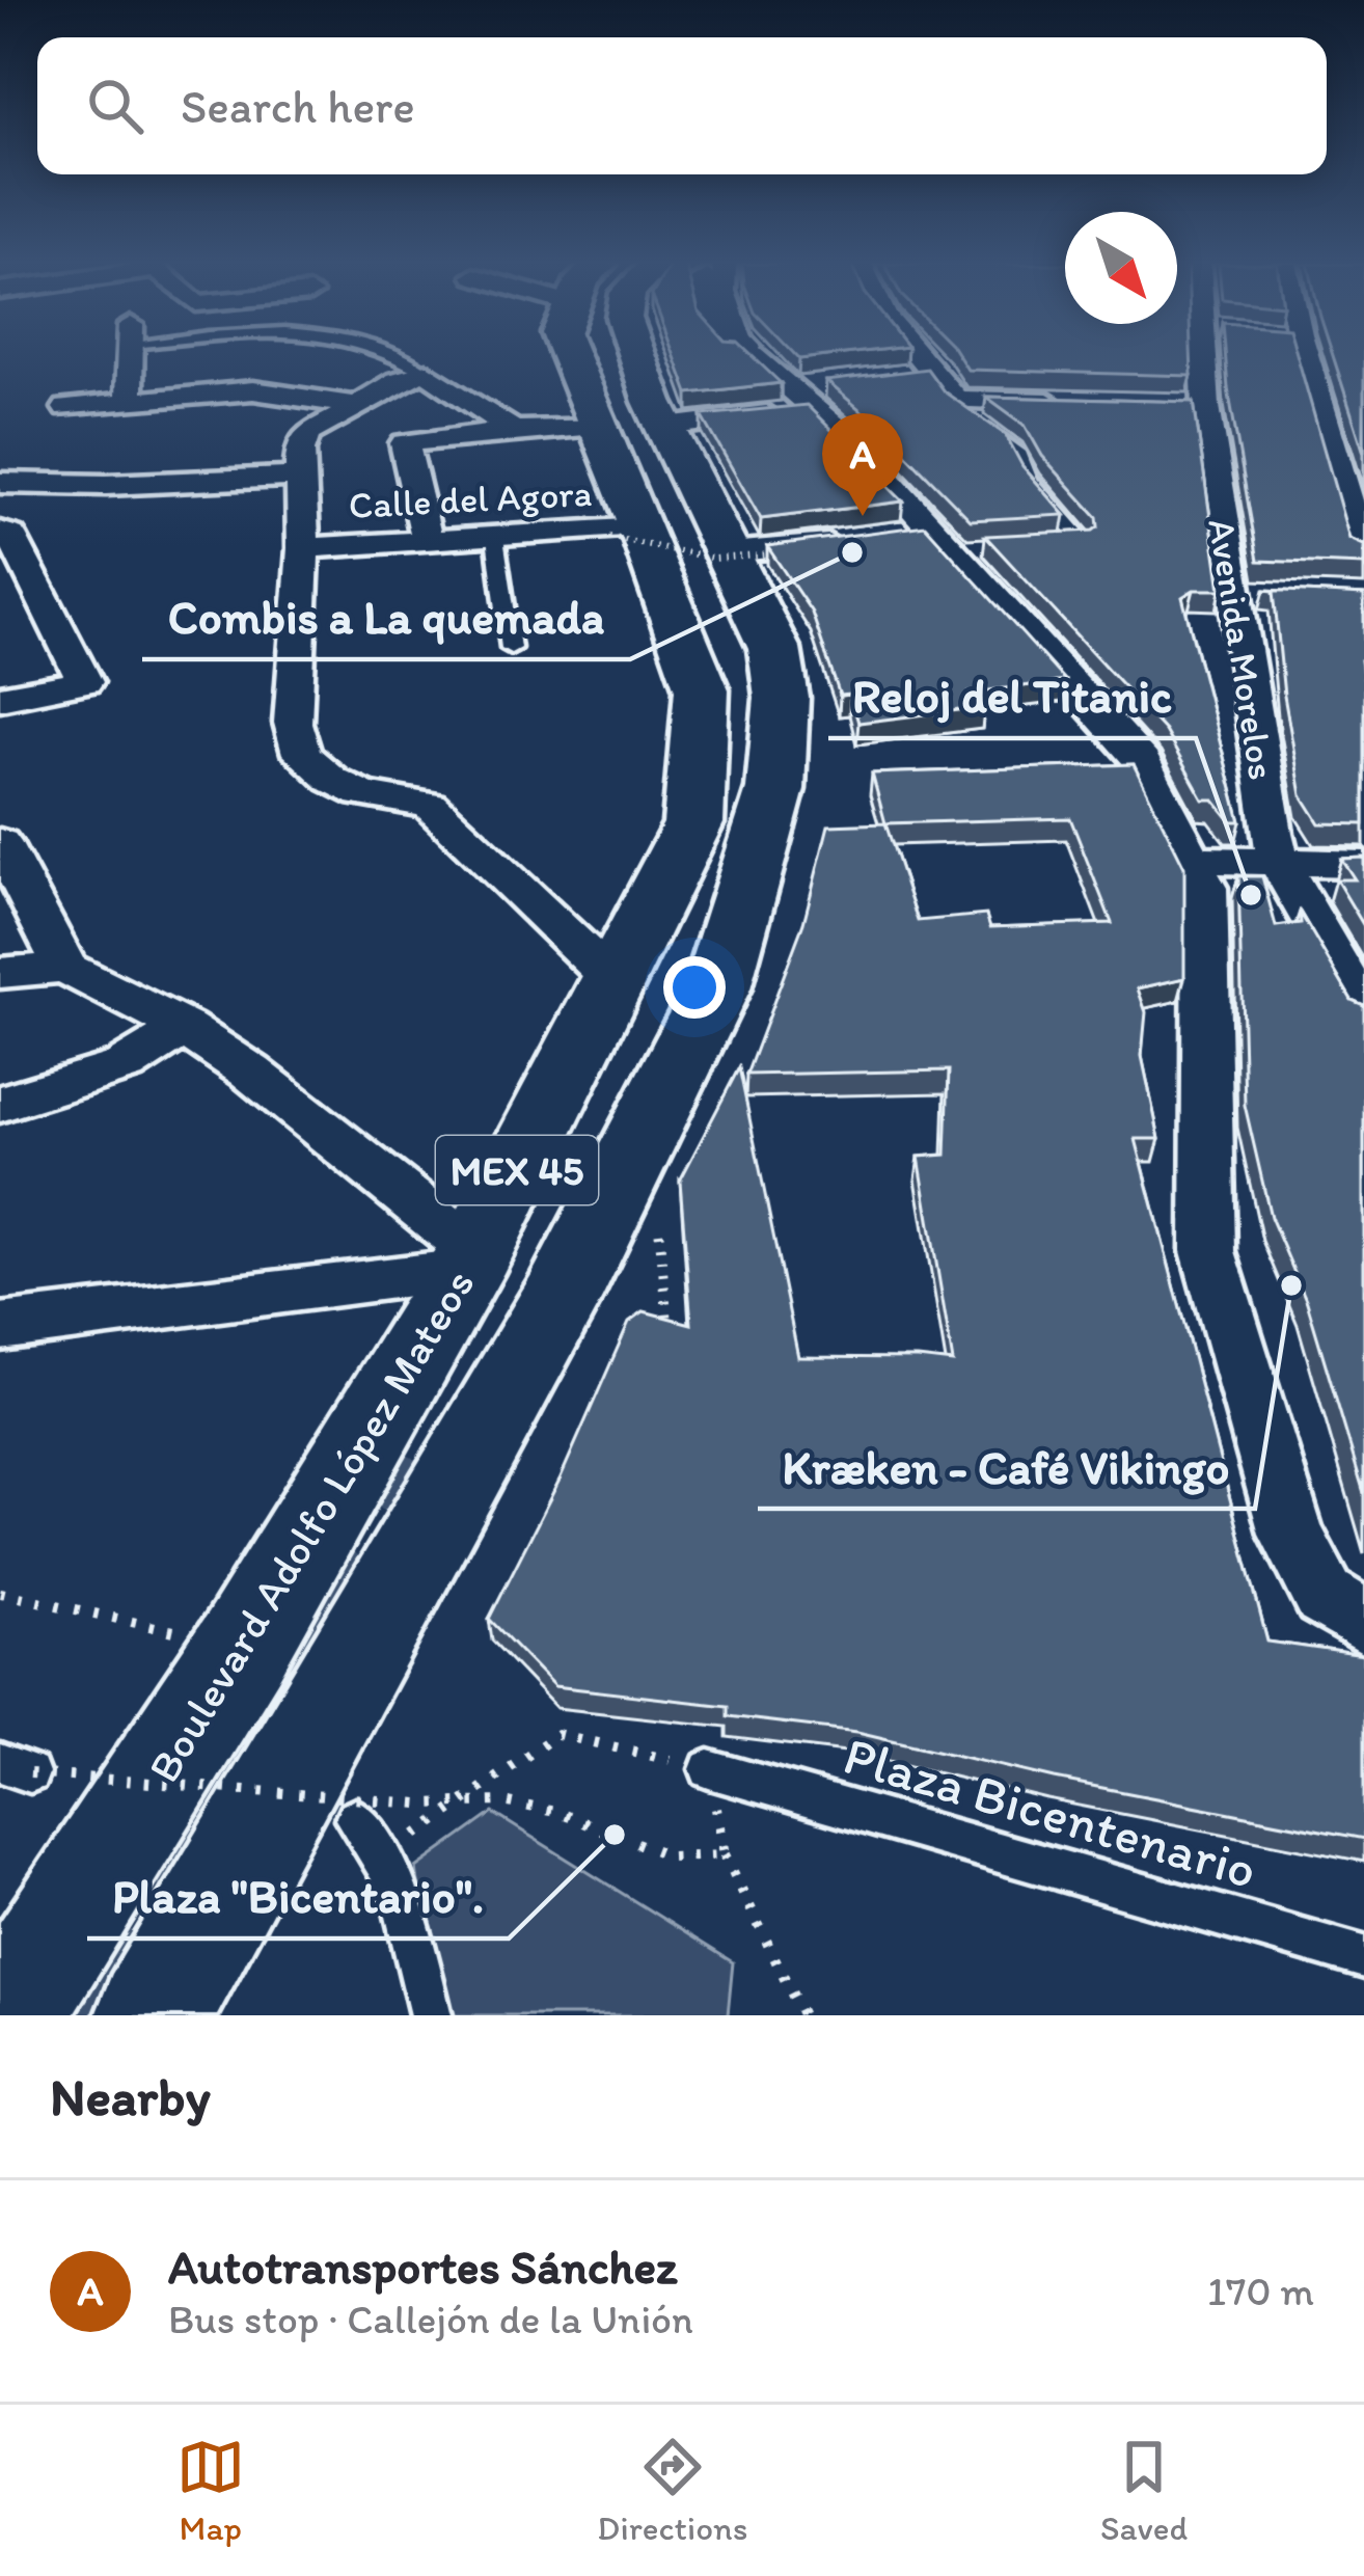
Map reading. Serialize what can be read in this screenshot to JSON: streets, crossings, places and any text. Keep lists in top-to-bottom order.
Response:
{
  "streets": {
    "main road": ["MEX 45", "Boulevard Adolfo López Mateos"],
    "street": ["Calle del Agora", "Avenida Morelos"],
    "lane": ["Plaza Bicentenario"]
  },
  "crossings": [
    ["Calle del Agora", "Boulevard Adolfo López Mateos"]
  ],
  "places": [
    "Combis a La quemada",
    "Reloj del Titanic",
    "Kræken - Café Vikingo",
    "Plaza \"Bicentario\"."
  ],
  "north": "bottom right",
  "page": {
    "search": "Search here",
    "pins": "A",
    "heading": "Nearby",
    "list": [
      {
        "mark": "A",
        "name": "Autotransportes Sánchez",
        "note": "Bus stop · Callejón de la Unión",
        "value": "170 m"
      }
    ],
    "nav": ["Map", "Directions", "Saved"]
  }
}
